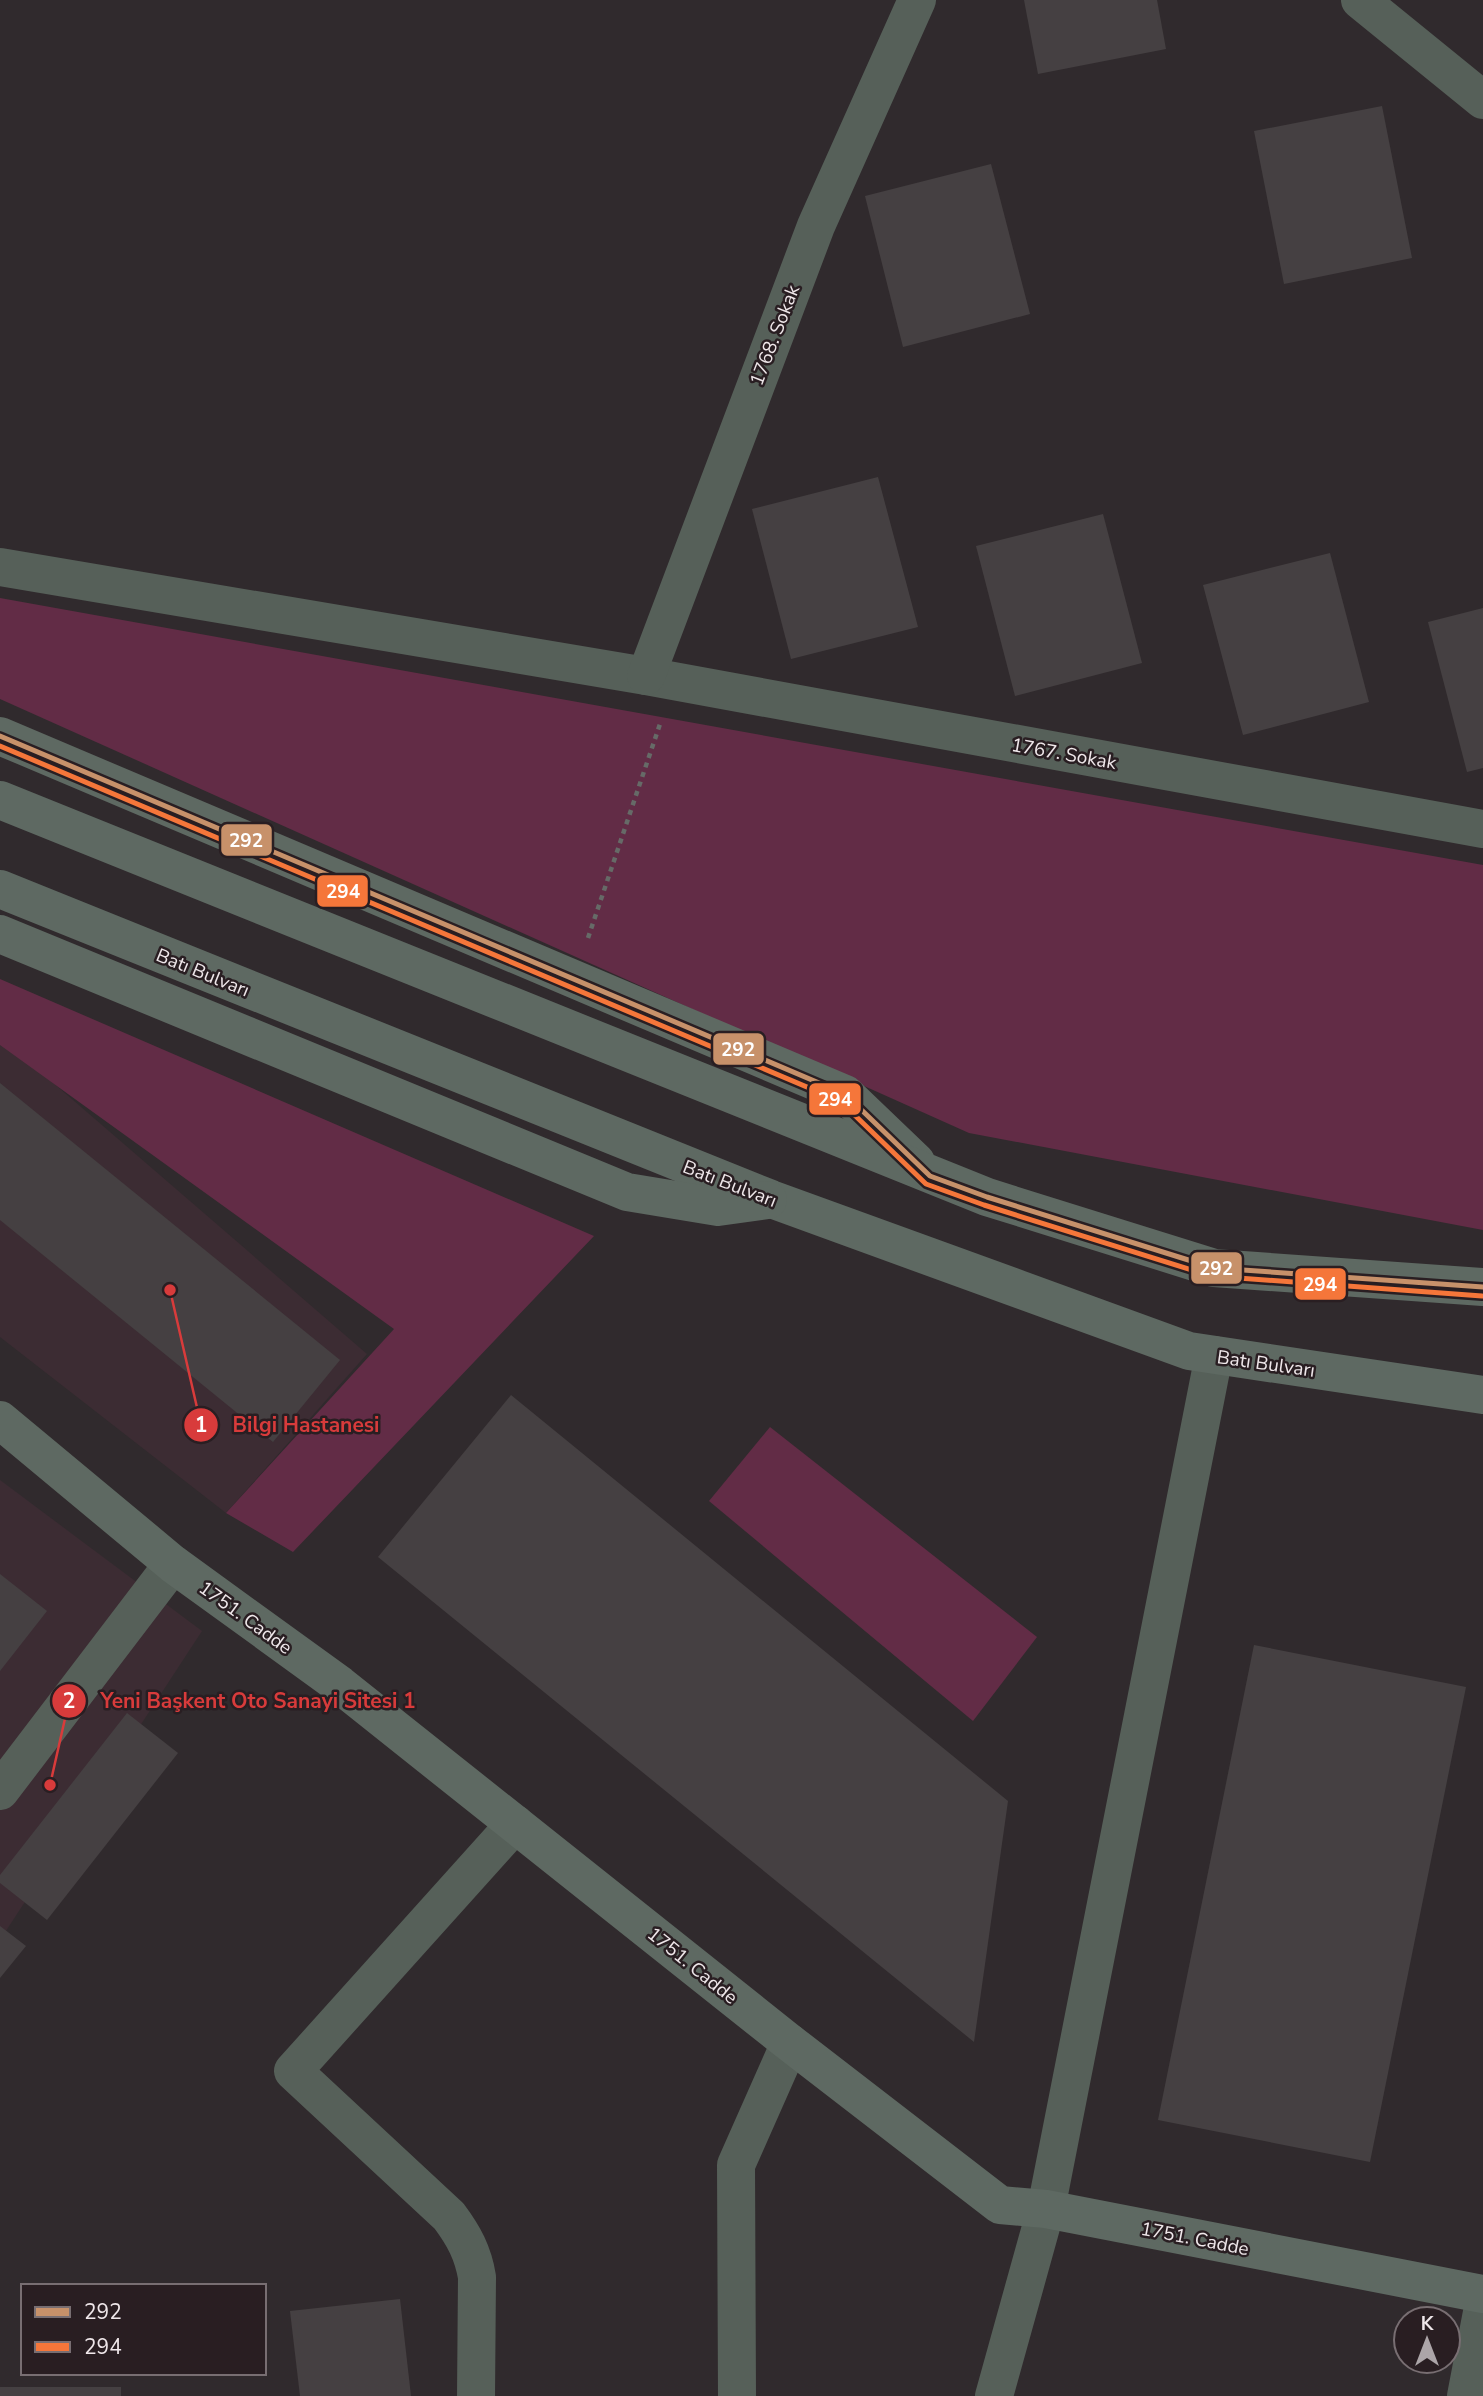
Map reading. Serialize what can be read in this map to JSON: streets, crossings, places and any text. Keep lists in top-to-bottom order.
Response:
{
  "streets": {
    "main road": ["Batı Bulvarı", "1751. Cadde"],
    "street": ["1768. Sokak", "1767. Sokak"]
  },
  "crossings": [
    ["1768. Sokak", "1767. Sokak"]
  ],
  "places": ["Bilgi Hastanesi", "Yeni Başkent Oto Sanayi Sitesi 1"],
  "lines": ["transit line 292", "transit line 294"],
  "legend": ["292", "294"],
  "north": "top"
}
